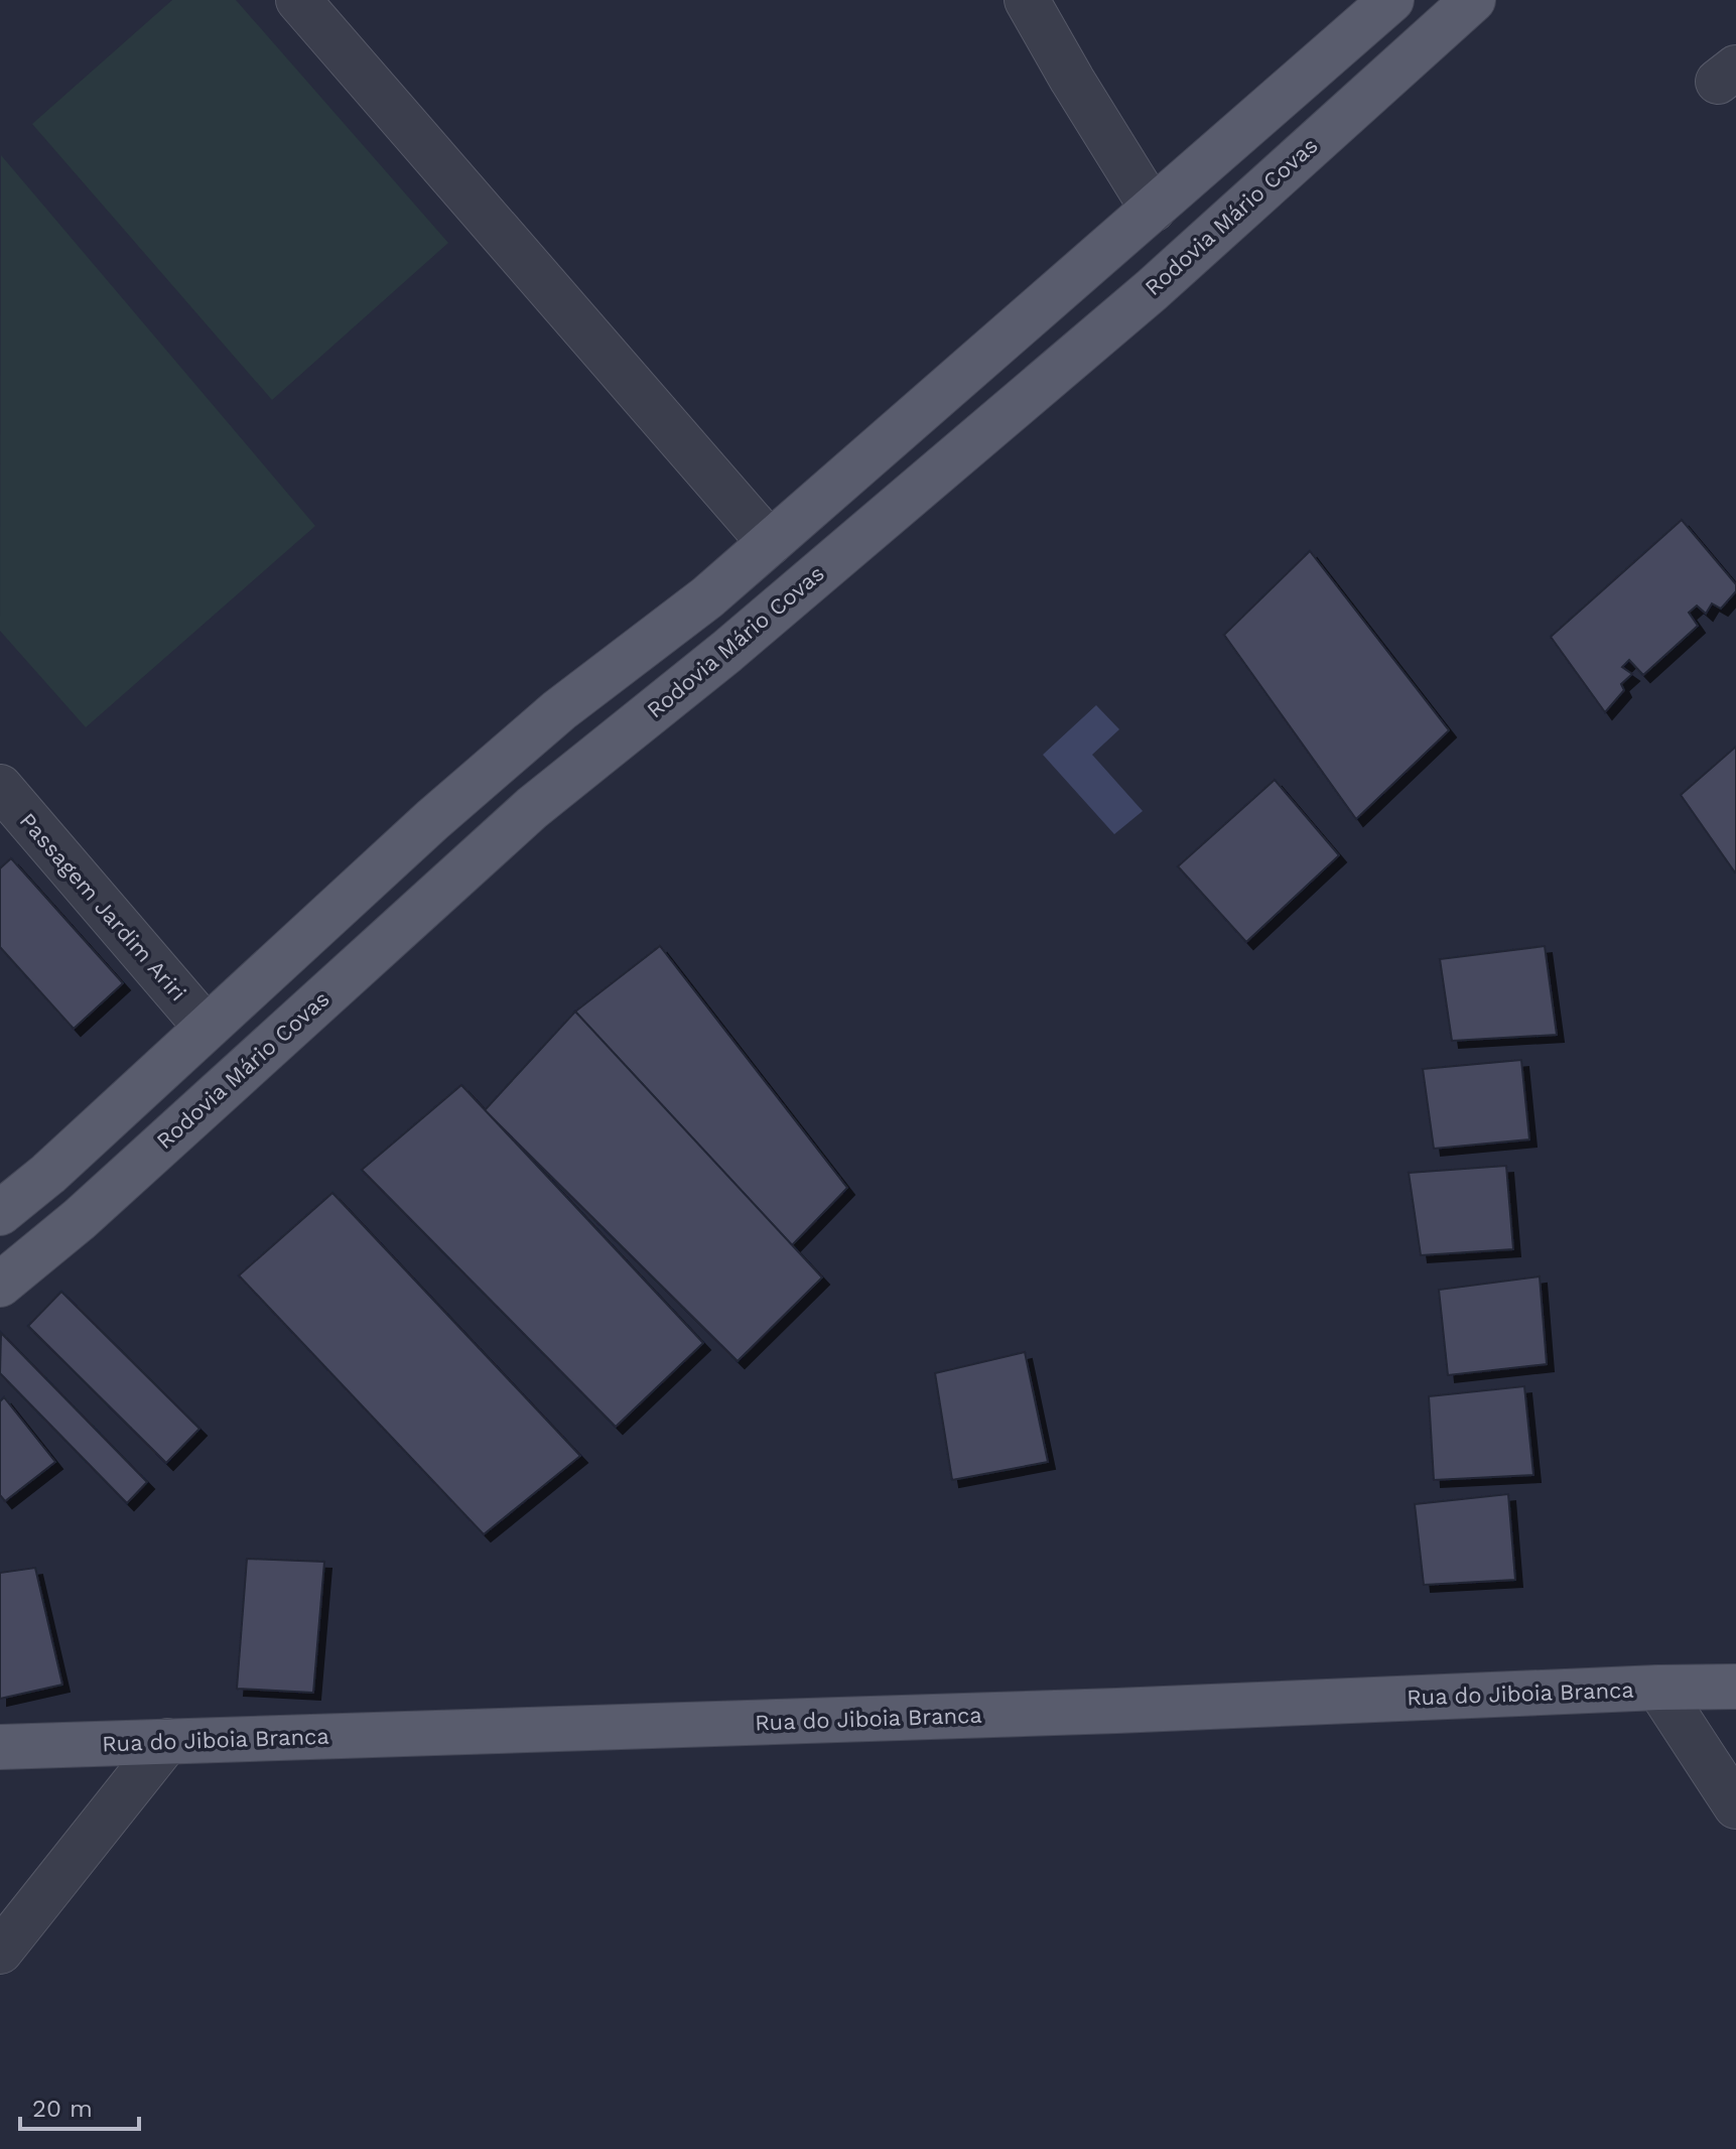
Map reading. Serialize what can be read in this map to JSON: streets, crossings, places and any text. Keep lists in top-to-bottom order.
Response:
{
  "streets": {
    "main road": ["Rodovia Mário Covas", "Rua do Jiboia Branca"],
    "street": ["Passagem Jardim Ariri"]
  },
  "scale_bar": "20 m"
}
